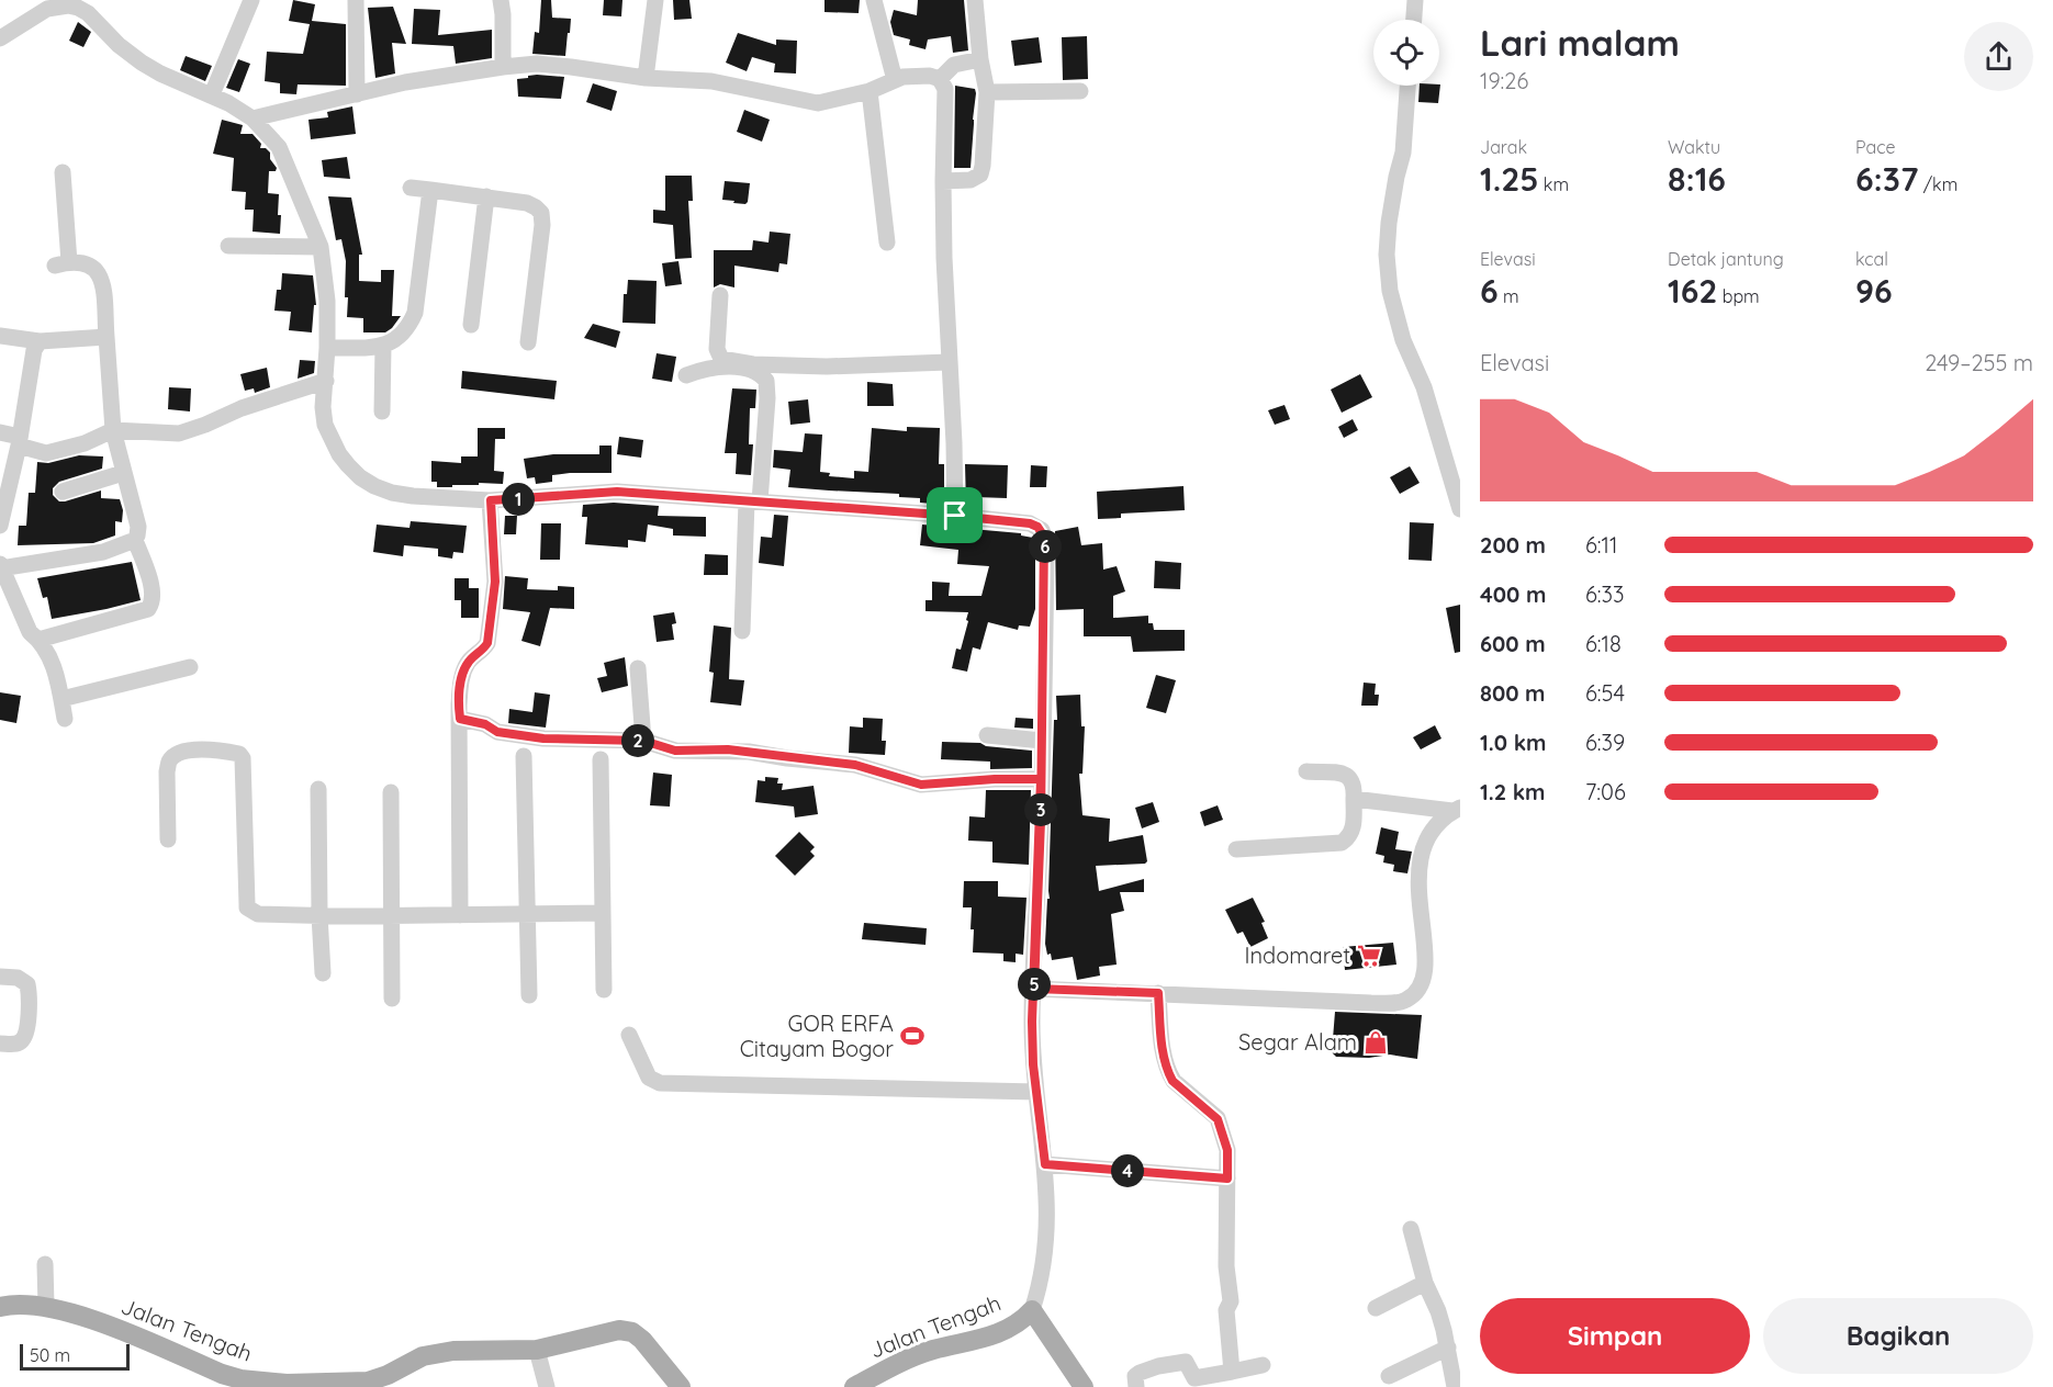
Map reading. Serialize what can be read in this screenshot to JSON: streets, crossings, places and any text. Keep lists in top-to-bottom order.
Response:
{
  "streets": {
    "main road": ["Jalan Tengah"]
  },
  "places": {
    "supermarket": ["Indomaret"],
    "sports": ["GOR ERFA Citayam Bogor"],
    "shop": ["Segar Alam"]
  },
  "scale_bar": "50 m",
  "page": {
    "heading": ["Lari malam", "19:26"],
    "stats": [
      ["Jarak", "1.25 km"],
      ["Waktu", "8:16"],
      ["Pace", "6:37 /km"],
      ["Elevasi", "6 m"],
      ["Detak jantung", "162 bpm"],
      ["kcal", "96"]
    ],
    "chart": ["Elevasi", "249–255 m"],
    "pins": [
      "1",
      "6",
      "2",
      "3",
      "5",
      "4"
    ],
    "list": [
      {
        "name": "200 m",
        "note": "6:11"
      },
      {
        "name": "400 m",
        "note": "6:33"
      },
      {
        "name": "600 m",
        "note": "6:18"
      },
      {
        "name": "800 m",
        "note": "6:54"
      },
      {
        "name": "1.0 km",
        "note": "6:39"
      },
      {
        "name": "1.2 km",
        "note": "7:06"
      }
    ],
    "buttons": ["Simpan", "Bagikan"],
    "scale": "50 m"
  }
}
